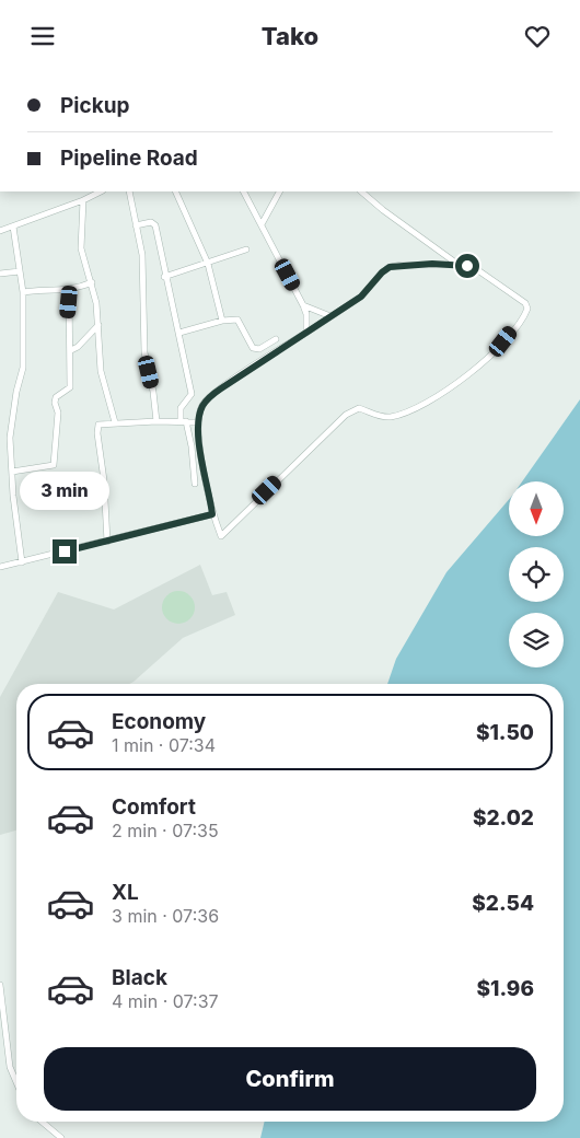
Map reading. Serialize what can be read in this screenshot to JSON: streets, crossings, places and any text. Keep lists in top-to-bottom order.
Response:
{
  "north": "bottom",
  "page": {
    "header": "Tako",
    "banner": ["Pickup", "Pipeline Road"],
    "bubble": "3 min",
    "list": [
      {
        "name": "Economy",
        "note": "1 min · 07:34",
        "value": "$1.50"
      },
      {
        "name": "Comfort",
        "note": "2 min · 07:35",
        "value": "$2.02"
      },
      {
        "name": "XL",
        "note": "3 min · 07:36",
        "value": "$2.54"
      },
      {
        "name": "Black",
        "note": "4 min · 07:37",
        "value": "$1.96"
      }
    ],
    "buttons": "Confirm"
  }
}
